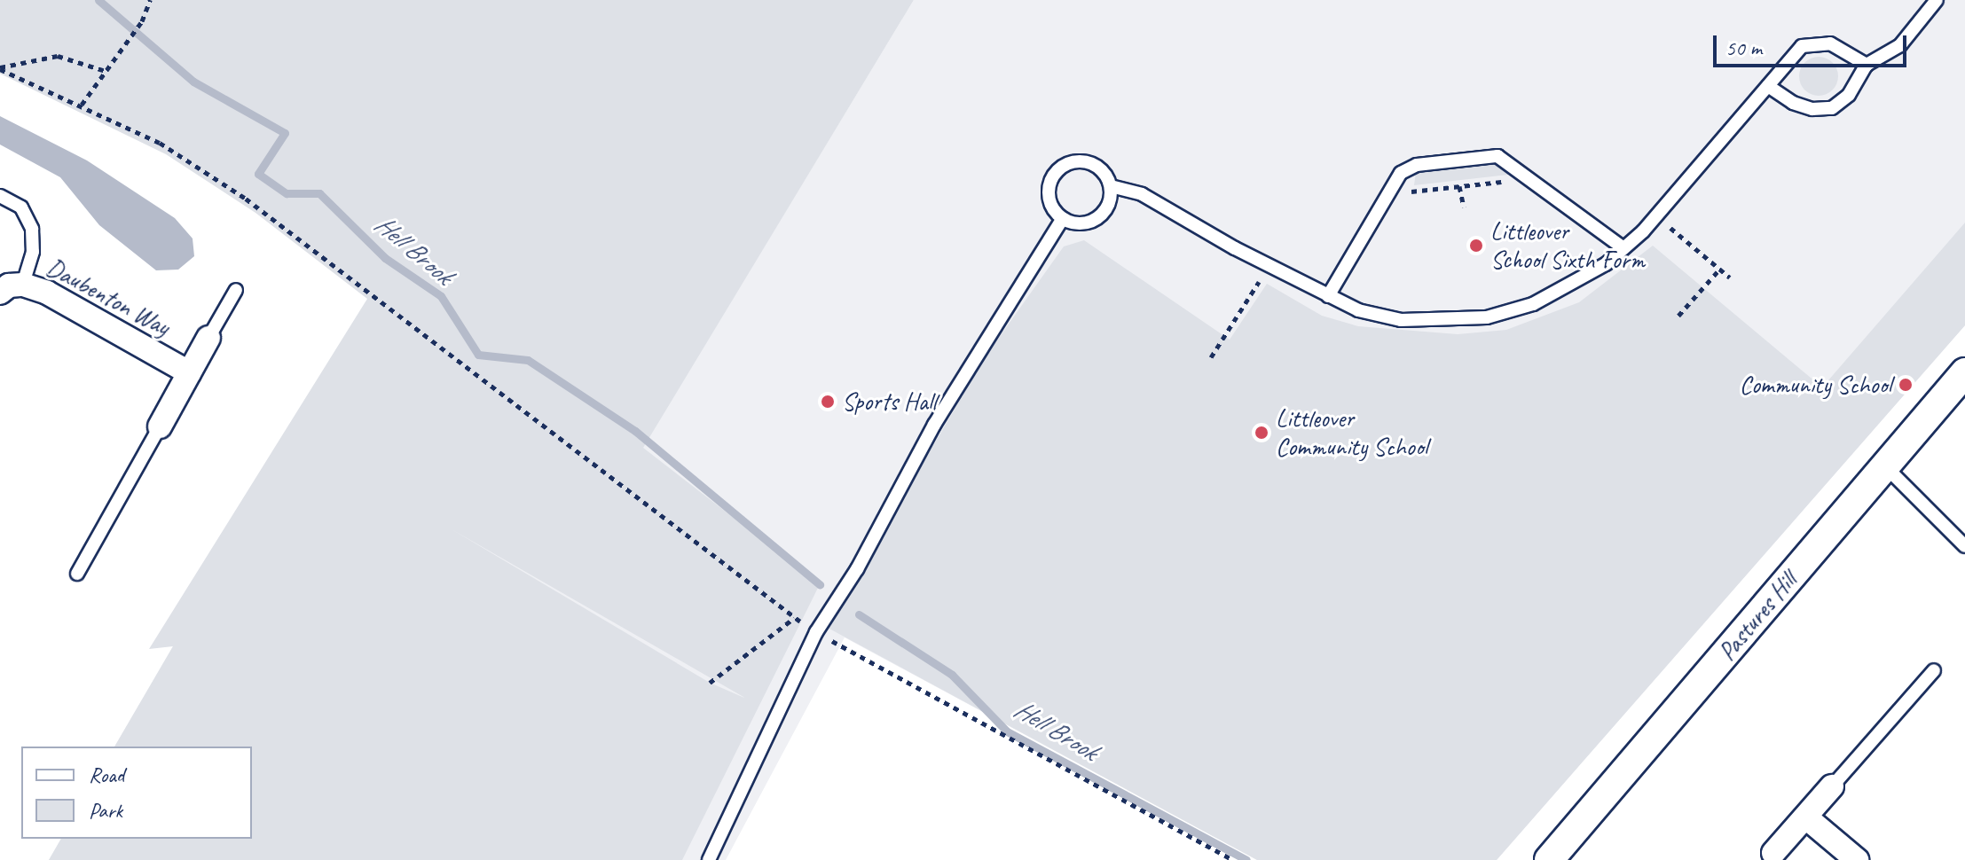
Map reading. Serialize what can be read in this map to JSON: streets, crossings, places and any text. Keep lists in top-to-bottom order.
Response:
{
  "streets": {
    "street": ["Daubenton Way", "Pastures Hill"]
  },
  "water": ["Hell Brook"],
  "places": [
    "Littleover School Sixth Form",
    "Community School",
    "Sports Hall",
    "Littleover Community School"
  ],
  "legend": ["Road", "Park"],
  "scale_bar": "50 m"
}
